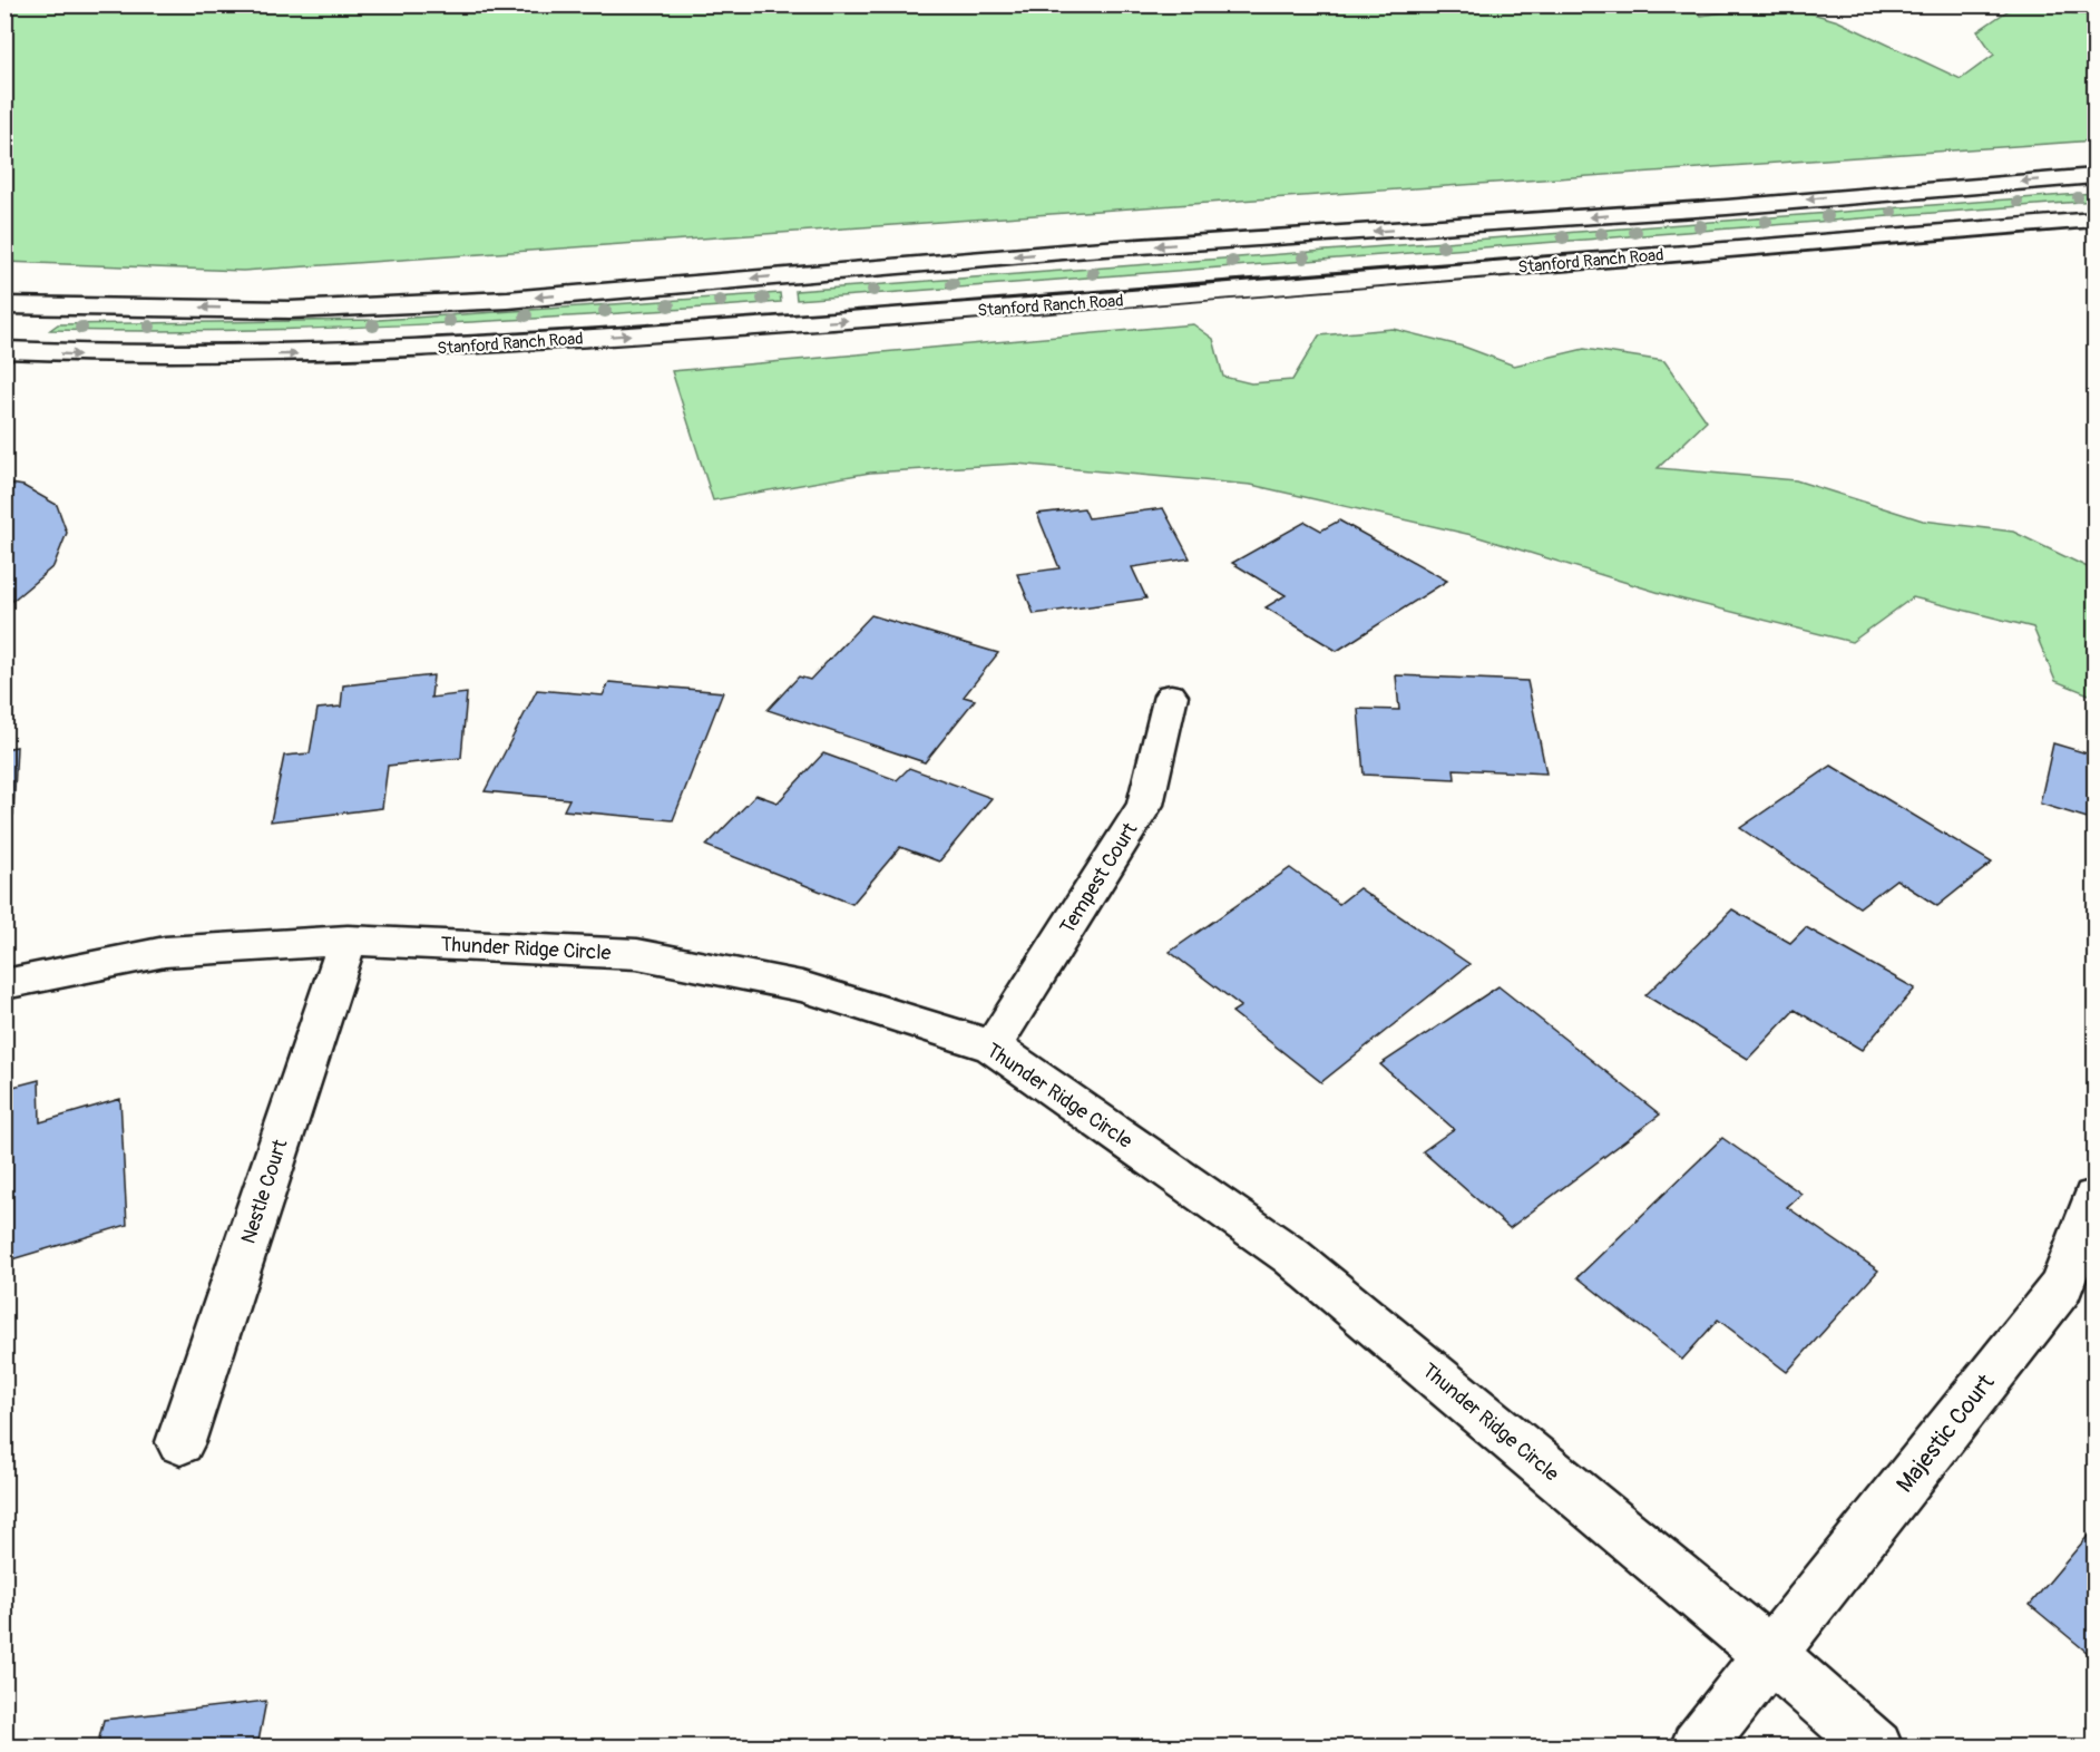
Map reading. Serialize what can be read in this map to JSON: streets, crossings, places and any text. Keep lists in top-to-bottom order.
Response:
{
  "streets": {
    "main road": [
      "Stanford Ranch Road",
      "Tempest Court",
      "Thunder Ridge Circle",
      "Nestle Court",
      "Majestic Court"
    ]
  },
  "crossings": [
    ["Tempest Court", "Thunder Ridge Circle"],
    ["Thunder Ridge Circle", "Nestle Court"],
    ["Thunder Ridge Circle", "Majestic Court"]
  ]
}
